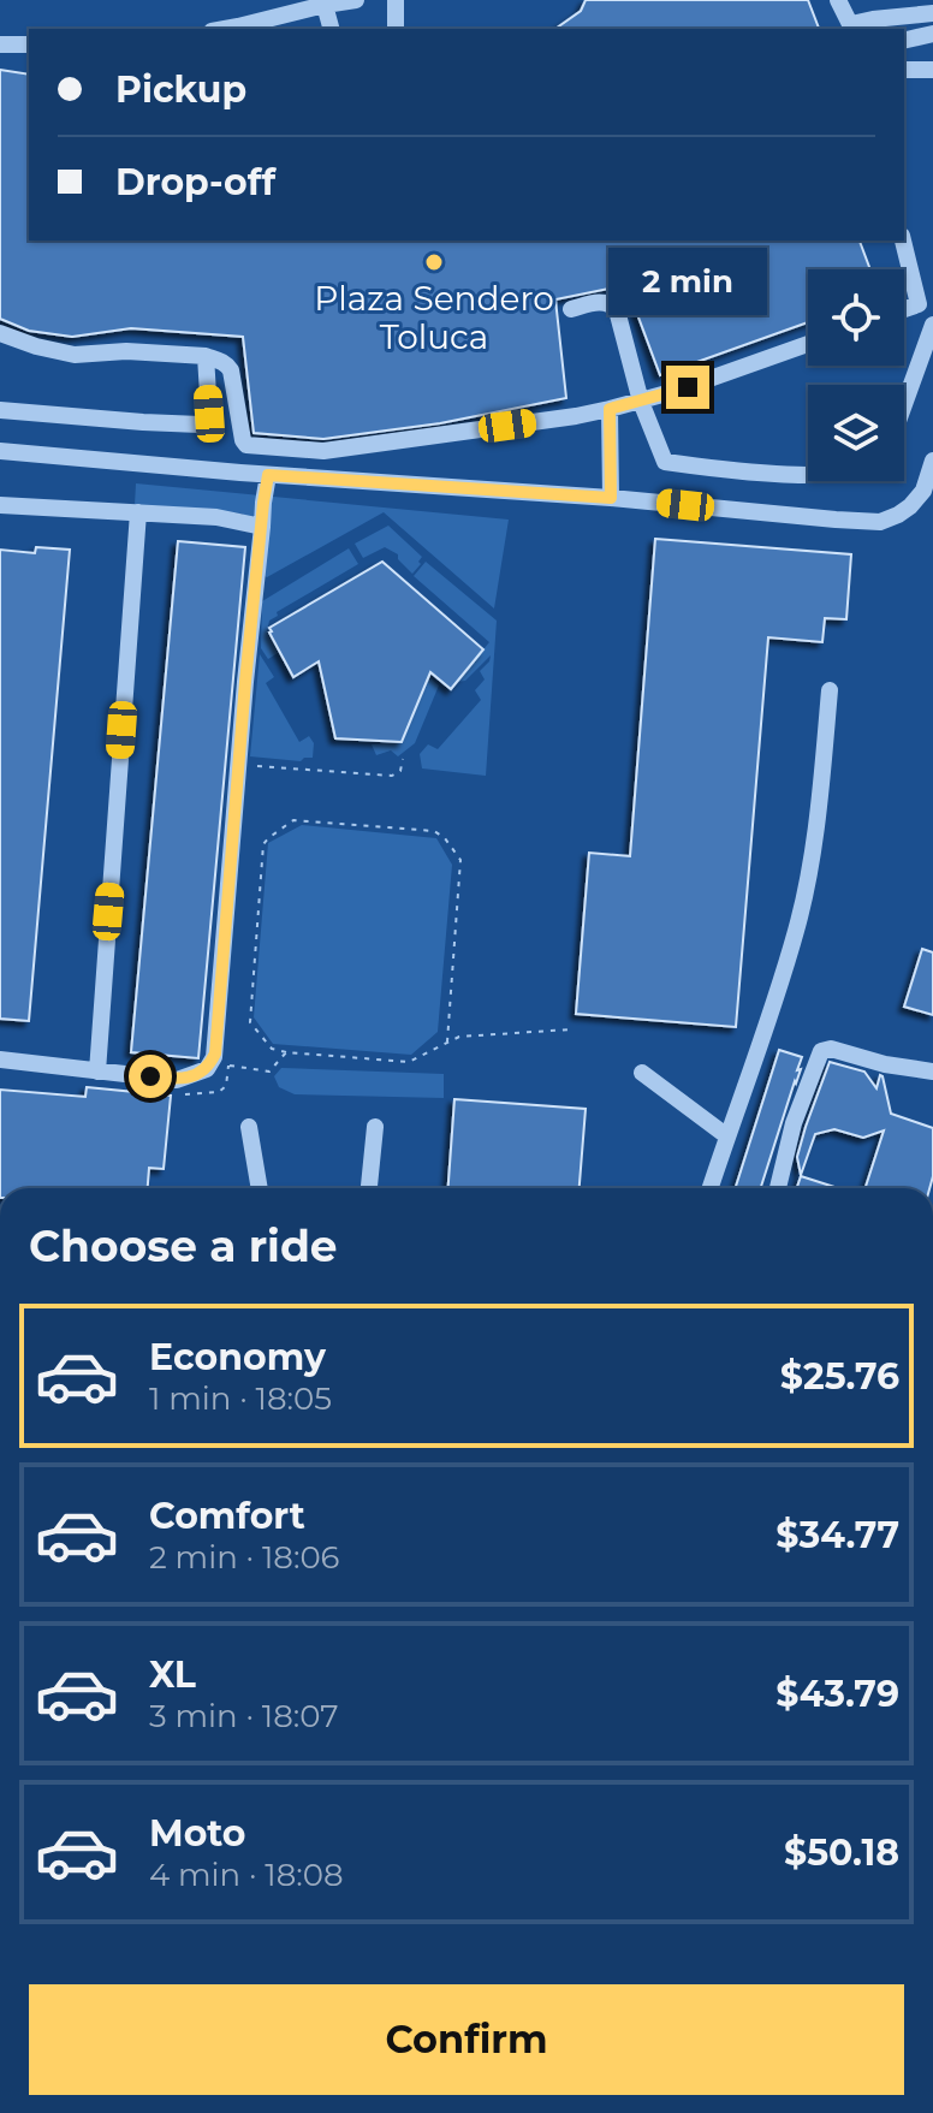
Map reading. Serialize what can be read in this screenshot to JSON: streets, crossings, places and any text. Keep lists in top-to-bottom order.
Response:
{
  "places": ["Plaza Sendero Toluca"],
  "page": {
    "banner": ["Pickup", "Drop-off"],
    "bubble": "2 min",
    "heading": "Choose a ride",
    "list": [
      {
        "name": "Economy",
        "note": "1 min · 18:05",
        "value": "$25.76"
      },
      {
        "name": "Comfort",
        "note": "2 min · 18:06",
        "value": "$34.77"
      },
      {
        "name": "XL",
        "note": "3 min · 18:07",
        "value": "$43.79"
      },
      {
        "name": "Moto",
        "note": "4 min · 18:08",
        "value": "$50.18"
      }
    ],
    "buttons": "Confirm"
  }
}
